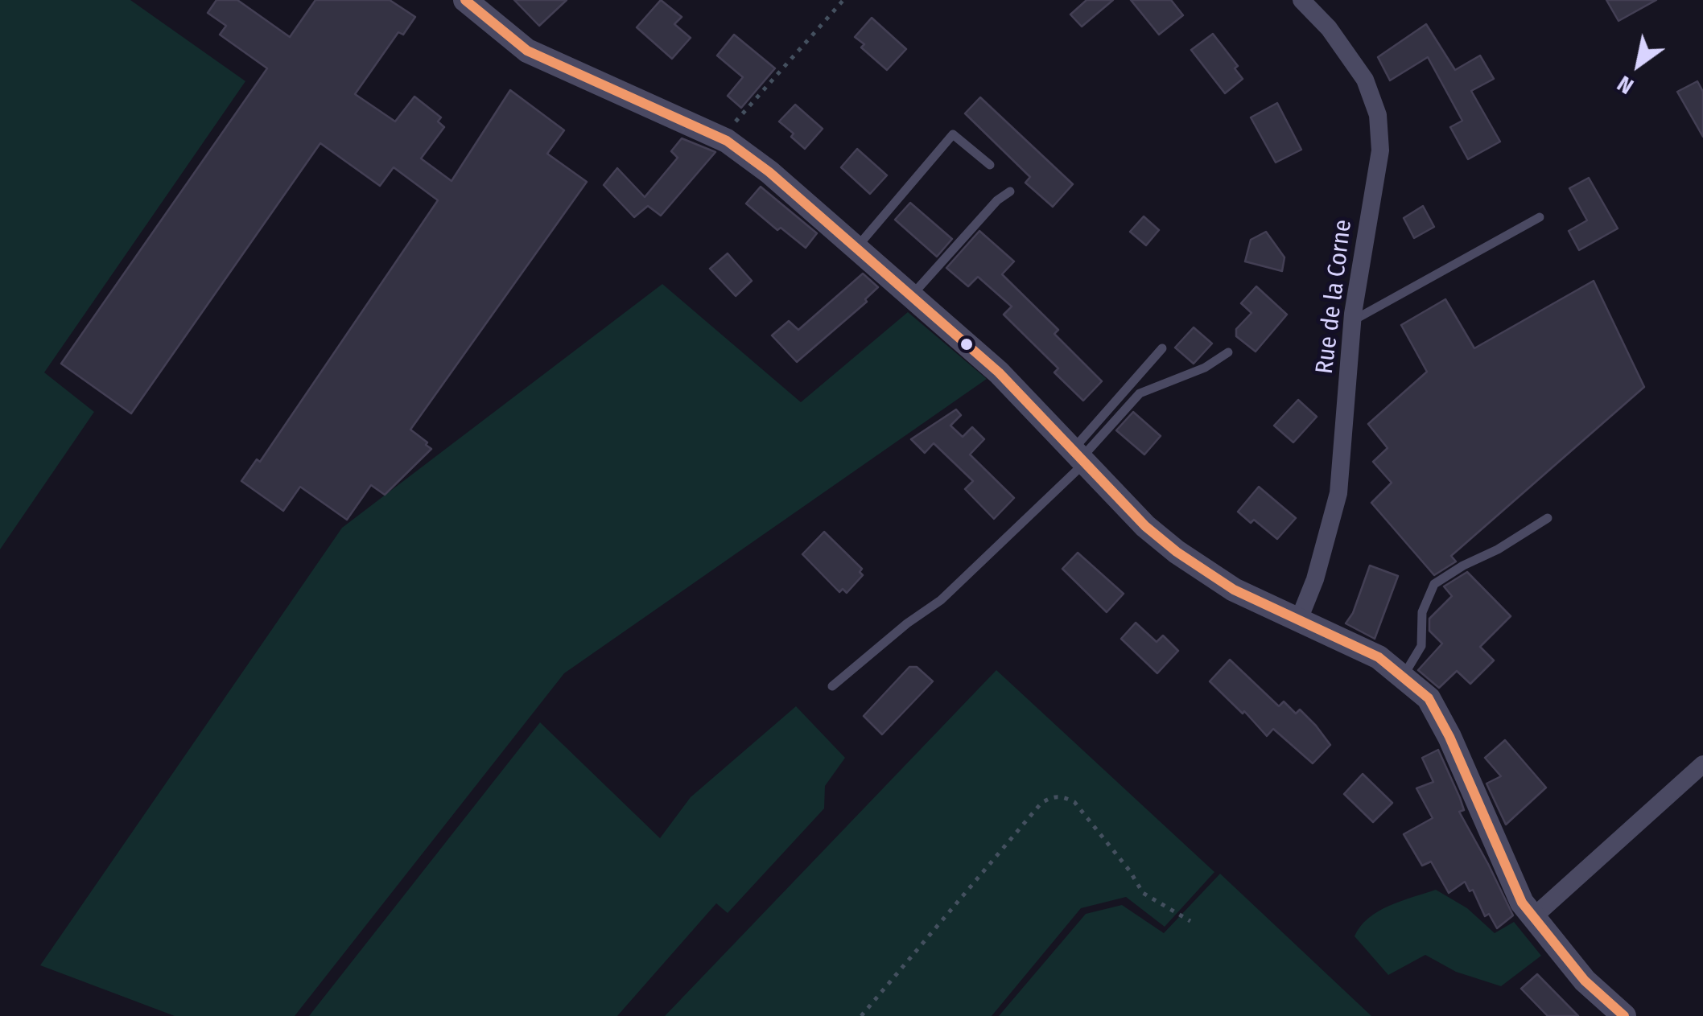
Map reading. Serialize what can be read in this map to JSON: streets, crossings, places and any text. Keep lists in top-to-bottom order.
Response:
{
  "streets": {
    "street": ["Rue de la Corne"]
  },
  "north": "bottom left"
}
